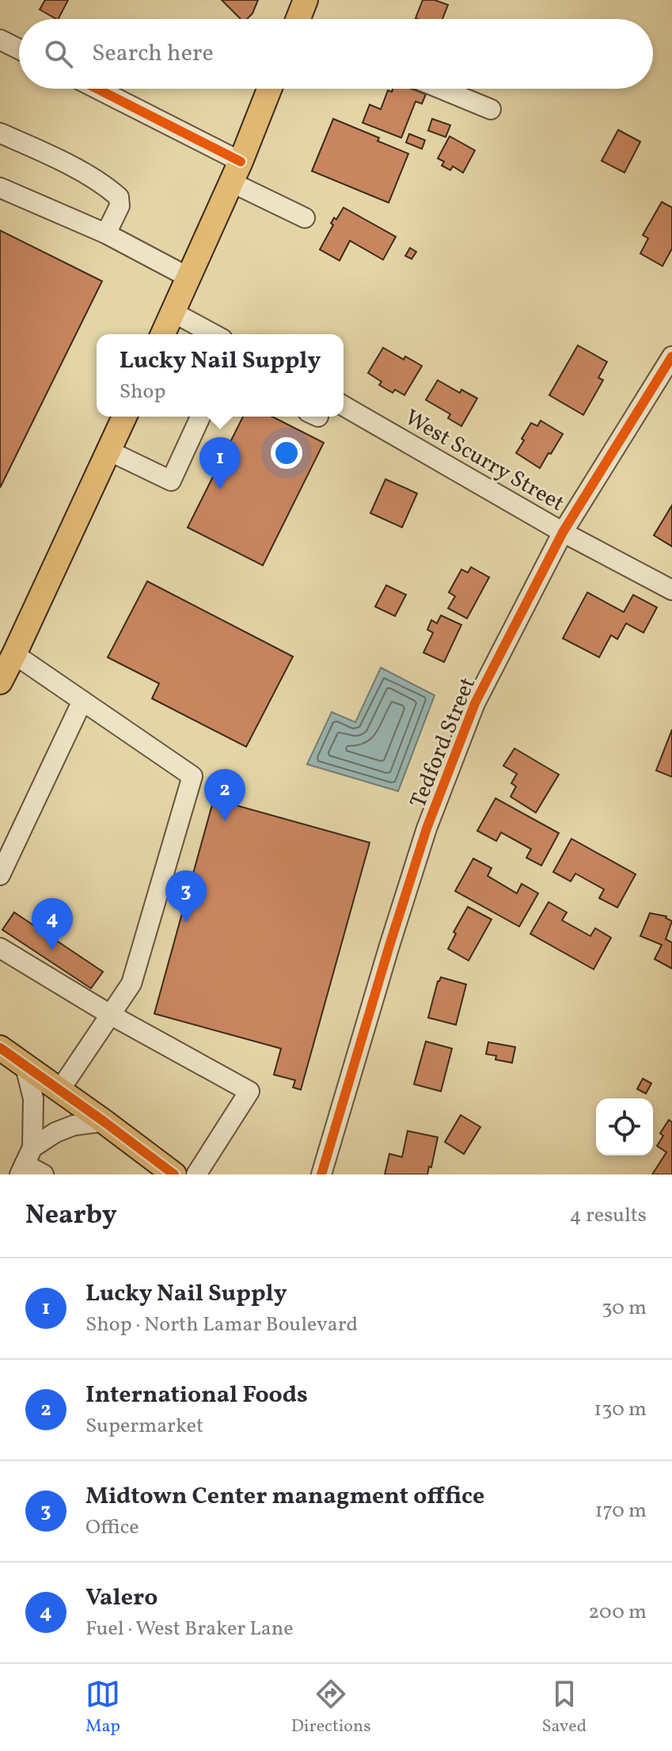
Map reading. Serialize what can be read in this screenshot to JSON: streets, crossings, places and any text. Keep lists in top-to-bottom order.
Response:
{
  "streets": {
    "street": ["West Scurry Street", "Tedford Street"]
  },
  "crossings": [
    ["West Scurry Street", "Tedford Street"]
  ],
  "page": {
    "search": "Search here",
    "popup": ["Lucky Nail Supply", "Shop"],
    "pins": [
      "1",
      "2",
      "3",
      "4"
    ],
    "heading": ["Nearby", "4 results"],
    "list": [
      {
        "mark": "1",
        "name": "Lucky Nail Supply",
        "note": "Shop · North Lamar Boulevard",
        "value": "30 m"
      },
      {
        "mark": "2",
        "name": "International Foods",
        "note": "Supermarket",
        "value": "130 m"
      },
      {
        "mark": "3",
        "name": "Midtown Center managment offfice",
        "note": "Office",
        "value": "170 m"
      },
      {
        "mark": "4",
        "name": "Valero",
        "note": "Fuel · West Braker Lane",
        "value": "200 m"
      }
    ],
    "nav": ["Map", "Directions", "Saved"]
  }
}
